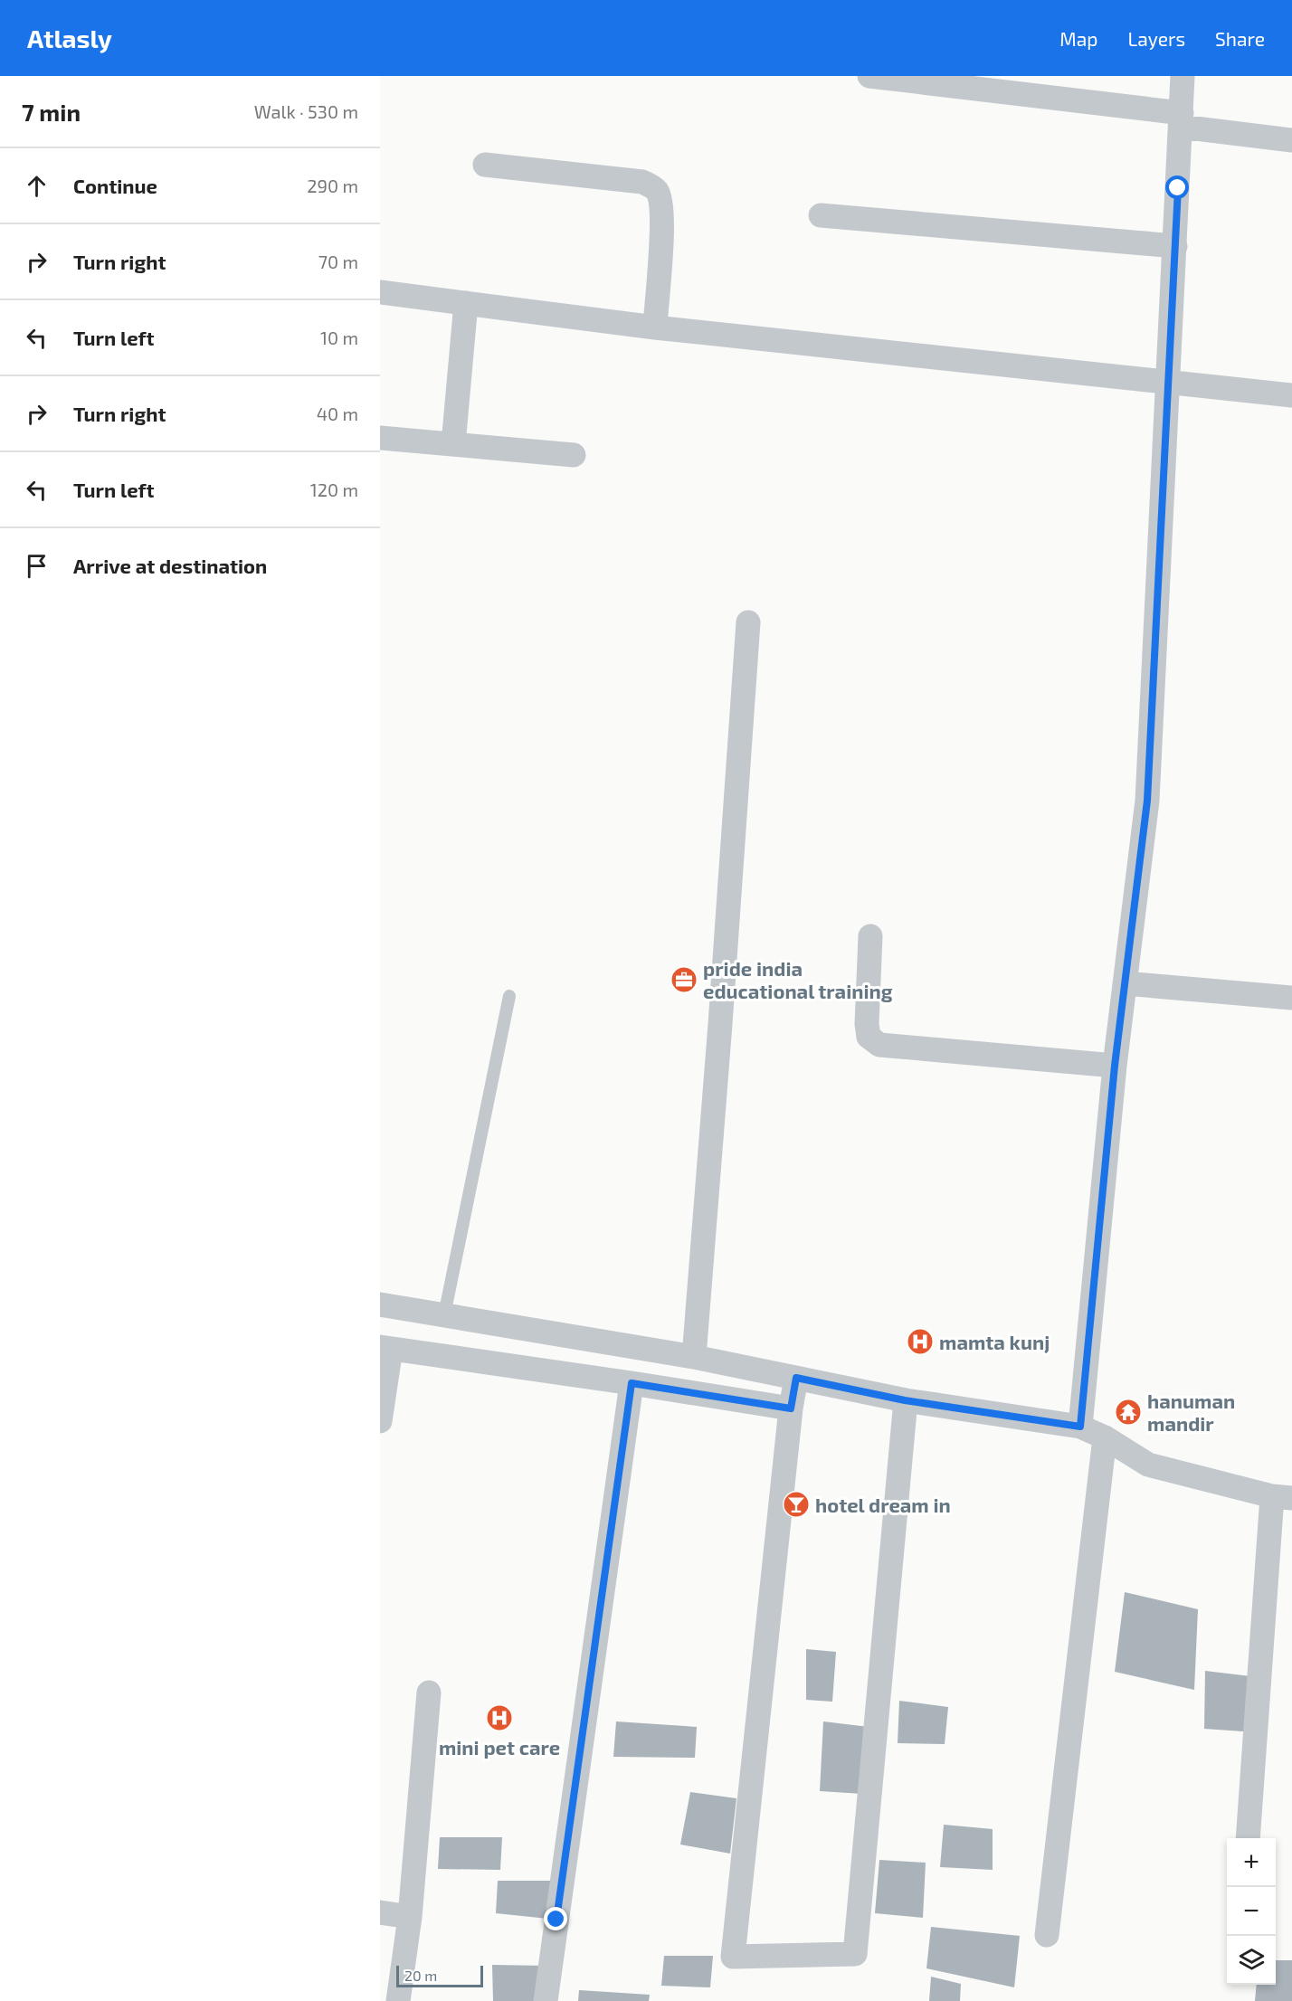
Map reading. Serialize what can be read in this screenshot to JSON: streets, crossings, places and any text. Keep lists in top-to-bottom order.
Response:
{
  "places": {
    "office": ["pride india educational training"],
    "hospital": ["mamta kunj", "mini pet care"],
    "temple": ["hanuman mandir"],
    "bar": ["hotel dream in"]
  },
  "scale_bar": "20 m",
  "page": {
    "header": "Atlasly",
    "nav": ["Map", "Layers", "Share"],
    "heading": ["7 min", "Walk · 530 m"],
    "list": [
      ["Continue", "290 m"],
      ["Turn right", "70 m"],
      ["Turn left", "10 m"],
      ["Turn right", "40 m"],
      ["Turn left", "120 m"],
      "Arrive at destination"
    ],
    "map_buttons": ["+", "−"],
    "scale": "20 m"
  }
}
